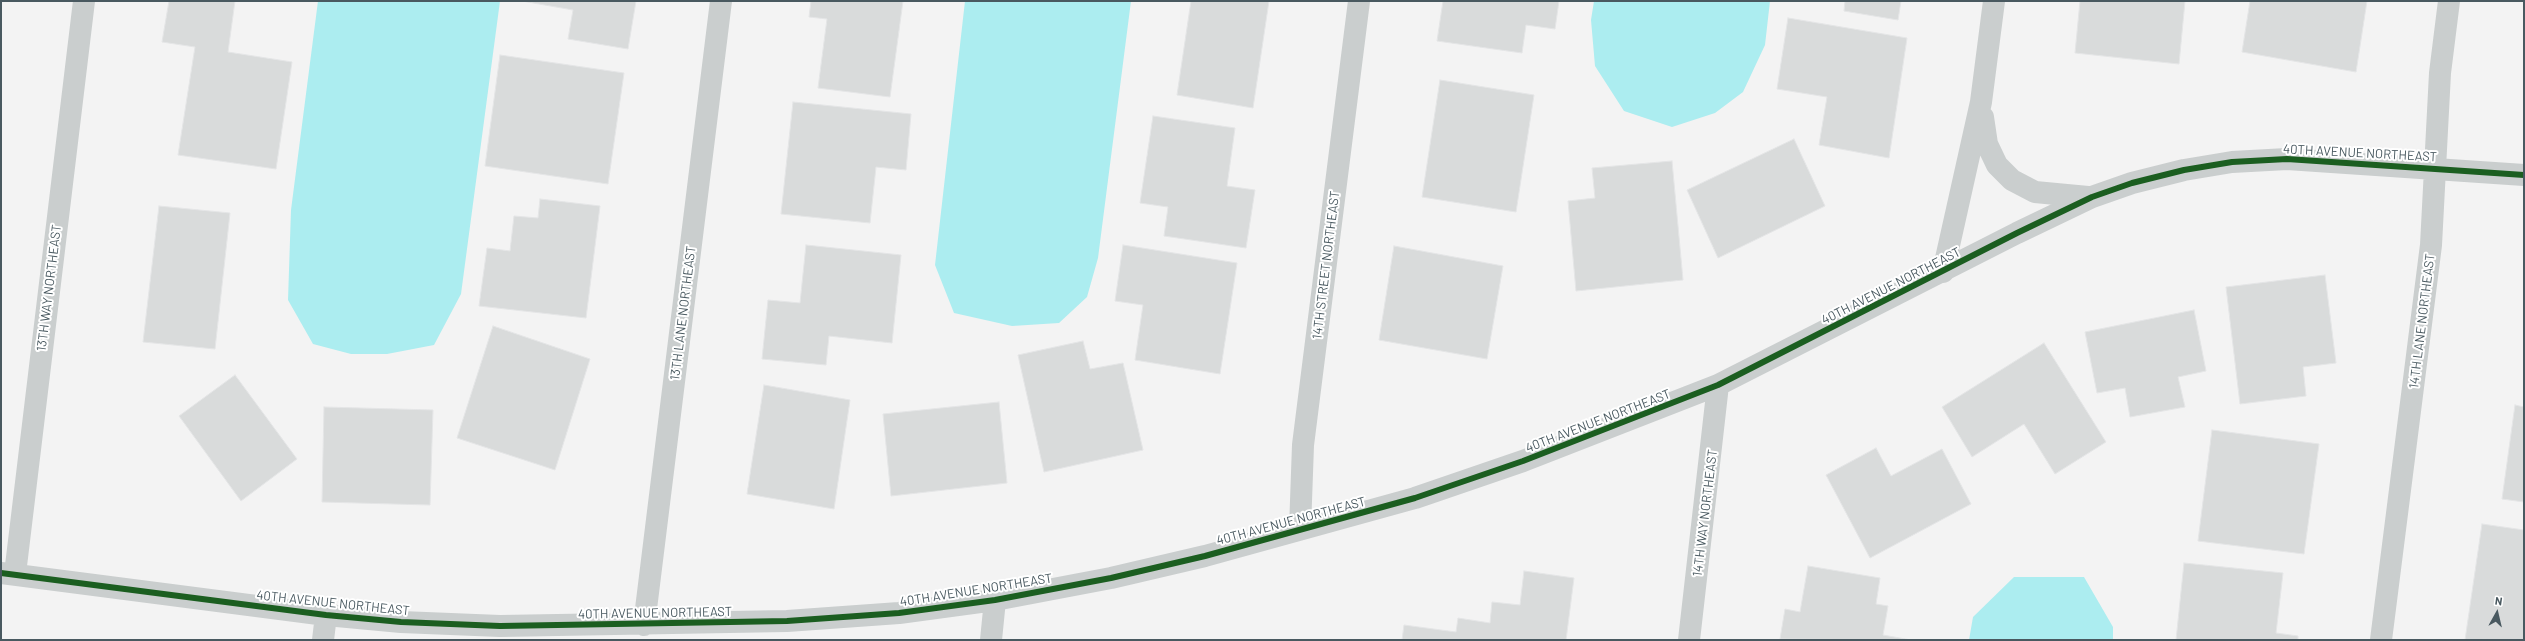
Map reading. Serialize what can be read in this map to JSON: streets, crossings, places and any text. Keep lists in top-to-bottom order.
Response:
{
  "streets": {
    "street": [
      "40TH AVENUE NORTHEAST",
      "14TH STREET NORTHEAST",
      "13TH WAY NORTHEAST",
      "13TH LANE NORTHEAST",
      "14TH LANE NORTHEAST",
      "14TH WAY NORTHEAST"
    ]
  },
  "crossings": [
    ["40TH AVENUE NORTHEAST", "14TH STREET NORTHEAST"],
    ["40TH AVENUE NORTHEAST", "13TH WAY NORTHEAST"],
    ["40TH AVENUE NORTHEAST", "13TH LANE NORTHEAST"],
    ["40TH AVENUE NORTHEAST", "14TH LANE NORTHEAST"],
    ["40TH AVENUE NORTHEAST", "14TH WAY NORTHEAST"]
  ],
  "north": "top"
}
